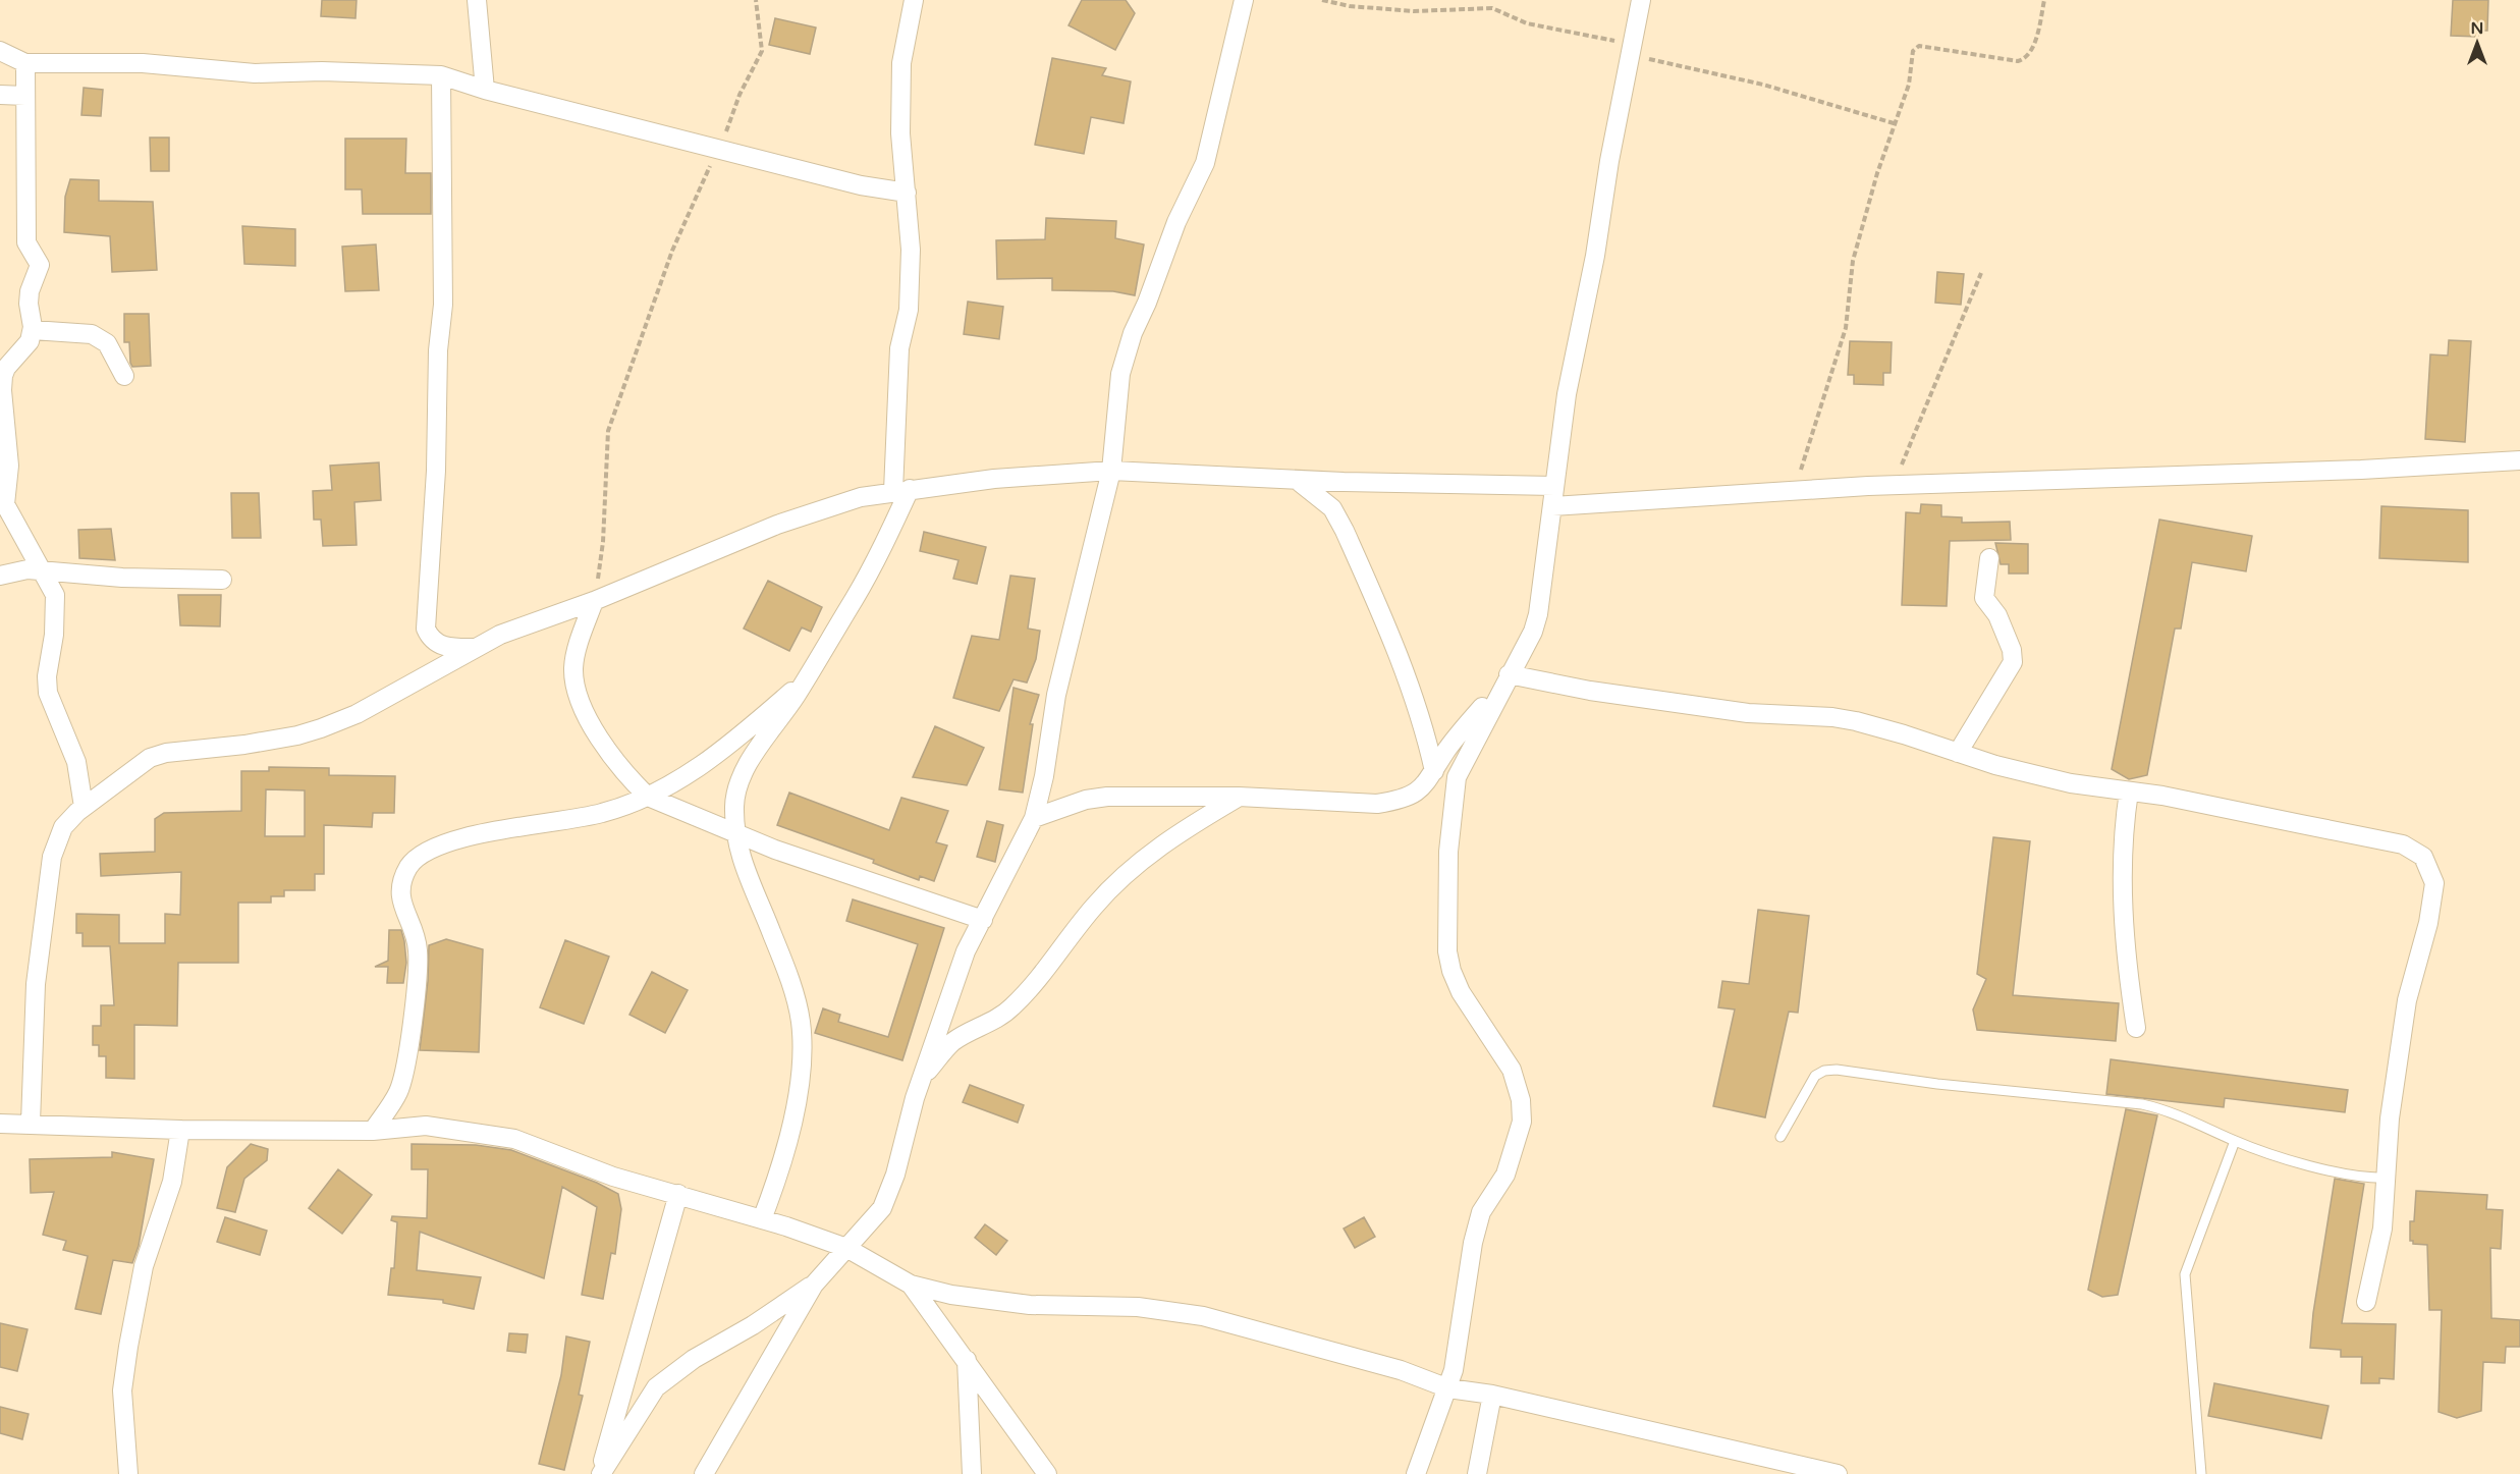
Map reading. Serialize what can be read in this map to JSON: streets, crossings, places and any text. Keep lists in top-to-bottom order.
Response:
{
  "north": "top"
}
